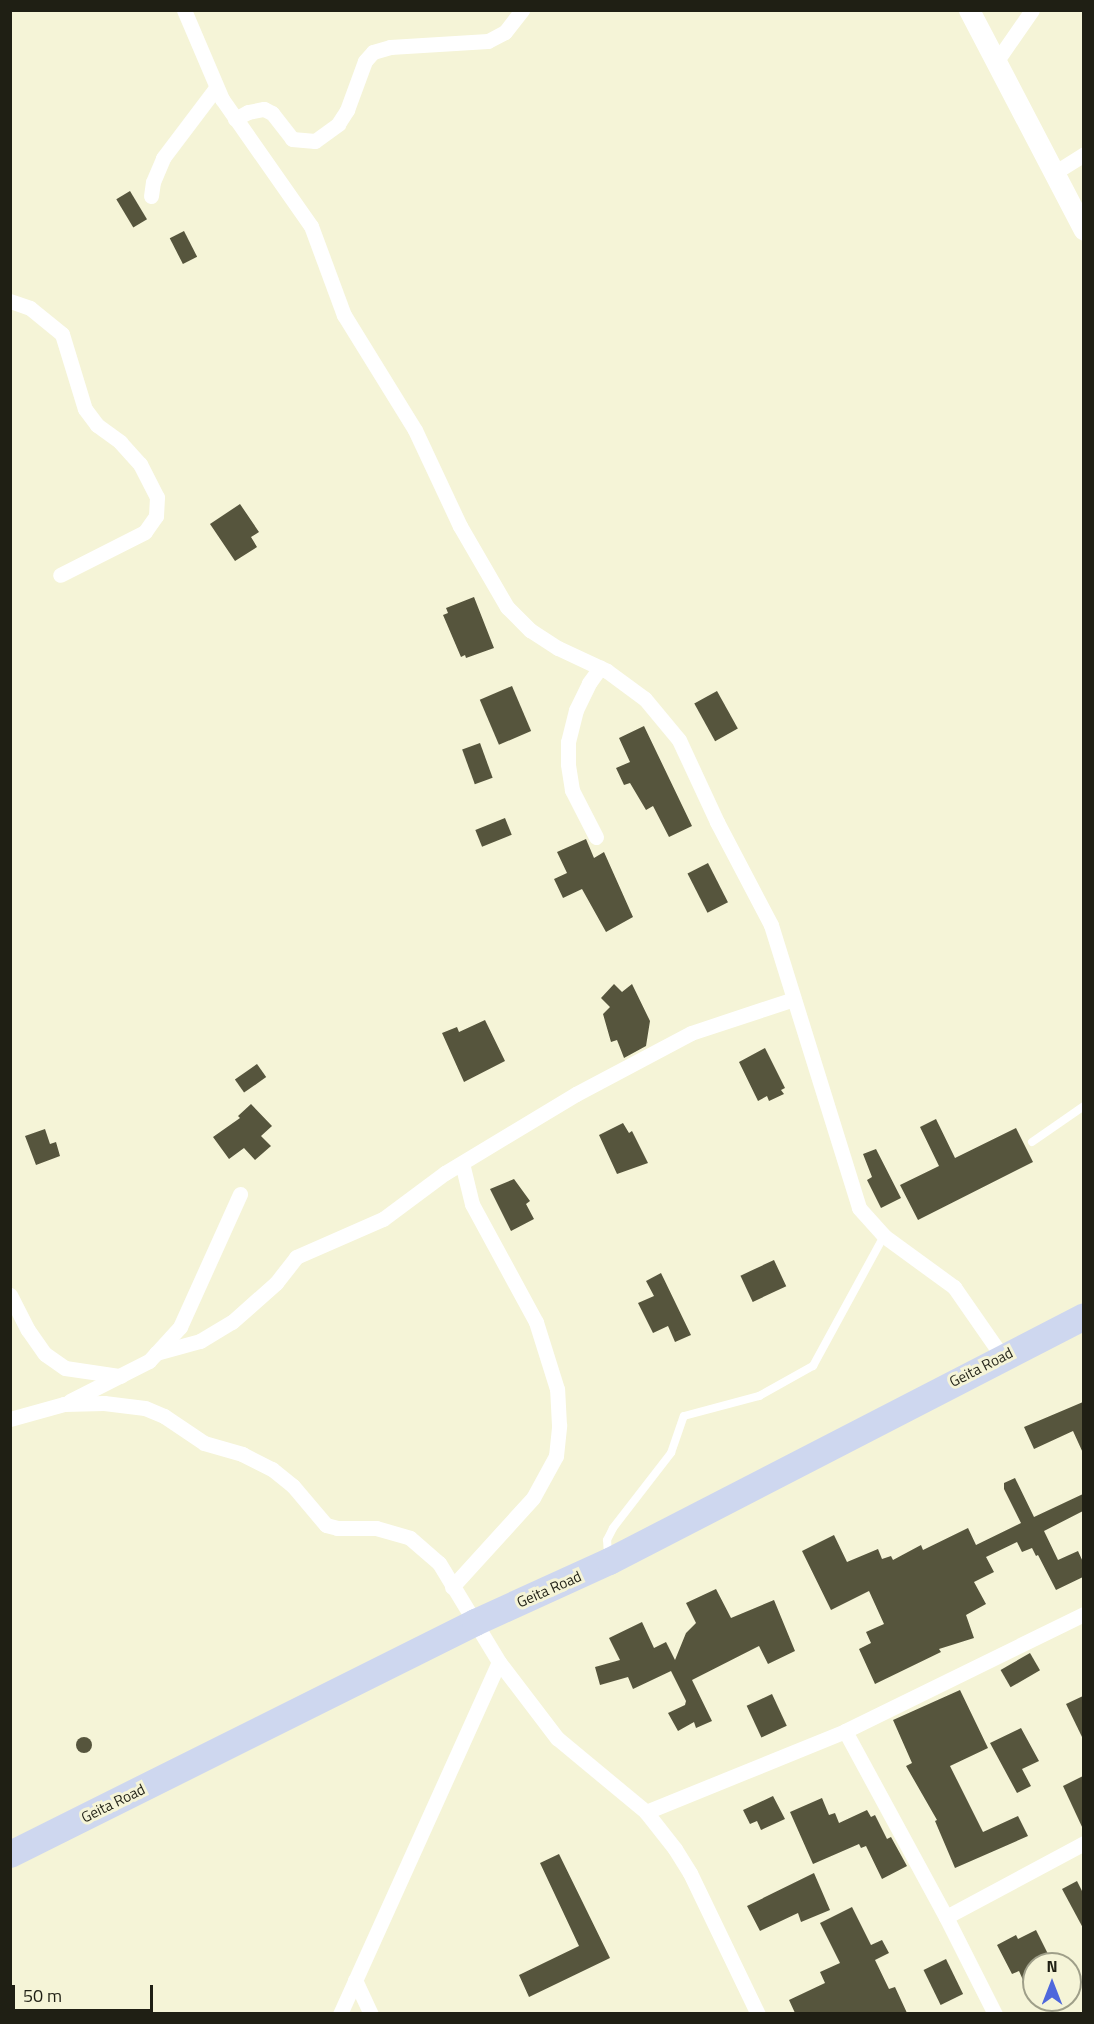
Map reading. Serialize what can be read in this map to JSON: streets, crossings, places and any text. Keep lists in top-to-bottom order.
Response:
{
  "streets": {
    "highway": ["Geita Road"]
  },
  "scale_bar": "50 m",
  "north": "top"
}
